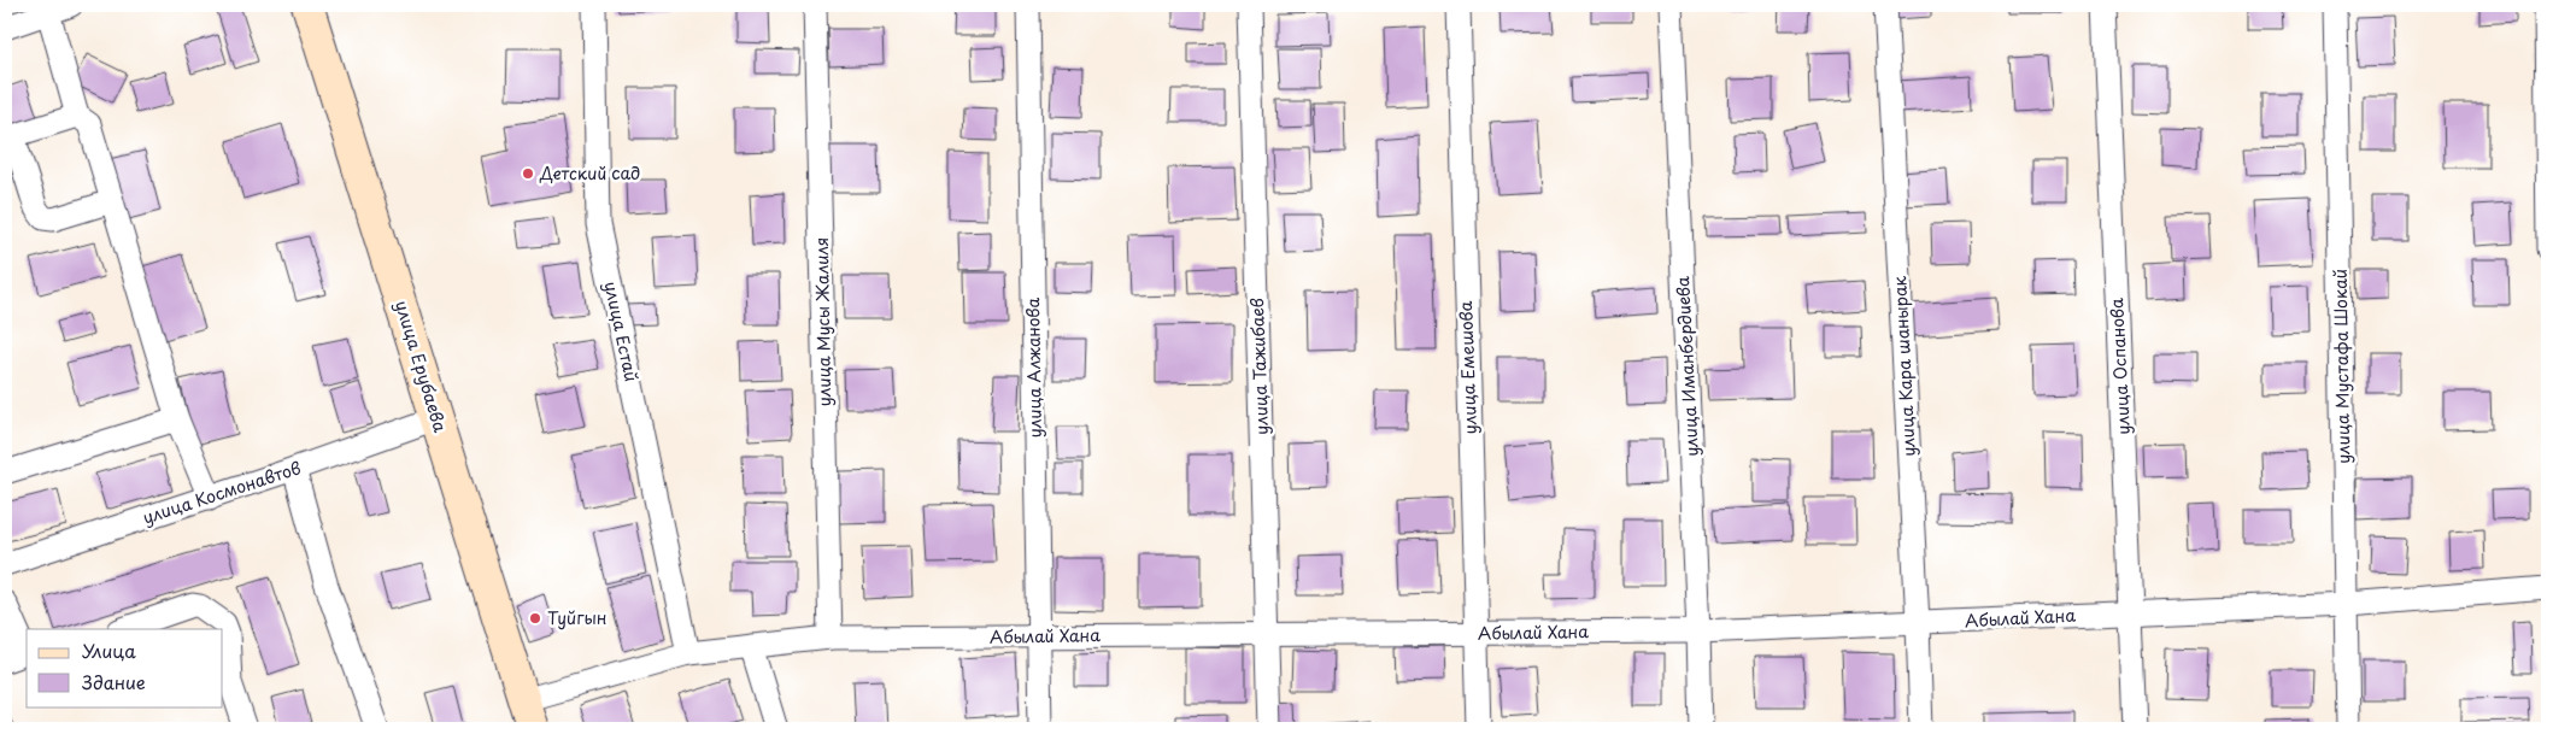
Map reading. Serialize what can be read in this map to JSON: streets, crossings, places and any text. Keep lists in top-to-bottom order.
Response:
{
  "streets": {
    "street": [
      "улица Мусы Жалиля",
      "улица Естай",
      "улица Ерубаева",
      "улица Тажибаев",
      "улица Иманбердиева",
      "улица Кара шанырак",
      "улица Оспанова",
      "улица Мустафа Шокай",
      "улица Алжанова",
      "улица Емешова",
      "улица Космонавтов",
      "Абылай Хана"
    ]
  },
  "crossings": [
    ["улица Мусы Жалиля", "Абылай Хана"],
    ["улица Естай", "Абылай Хана"],
    ["улица Ерубаева", "улица Космонавтов"],
    ["улица Ерубаева", "Абылай Хана"],
    ["улица Тажибаев", "Абылай Хана"],
    ["улица Иманбердиева", "Абылай Хана"],
    ["улица Кара шанырак", "Абылай Хана"],
    ["улица Оспанова", "Абылай Хана"],
    ["улица Мустафа Шокай", "Абылай Хана"],
    ["улица Алжанова", "Абылай Хана"],
    ["улица Емешова", "Абылай Хана"]
  ],
  "places": ["Детский сад", "Туйгын"],
  "legend": ["Улица", "Здание"]
}
